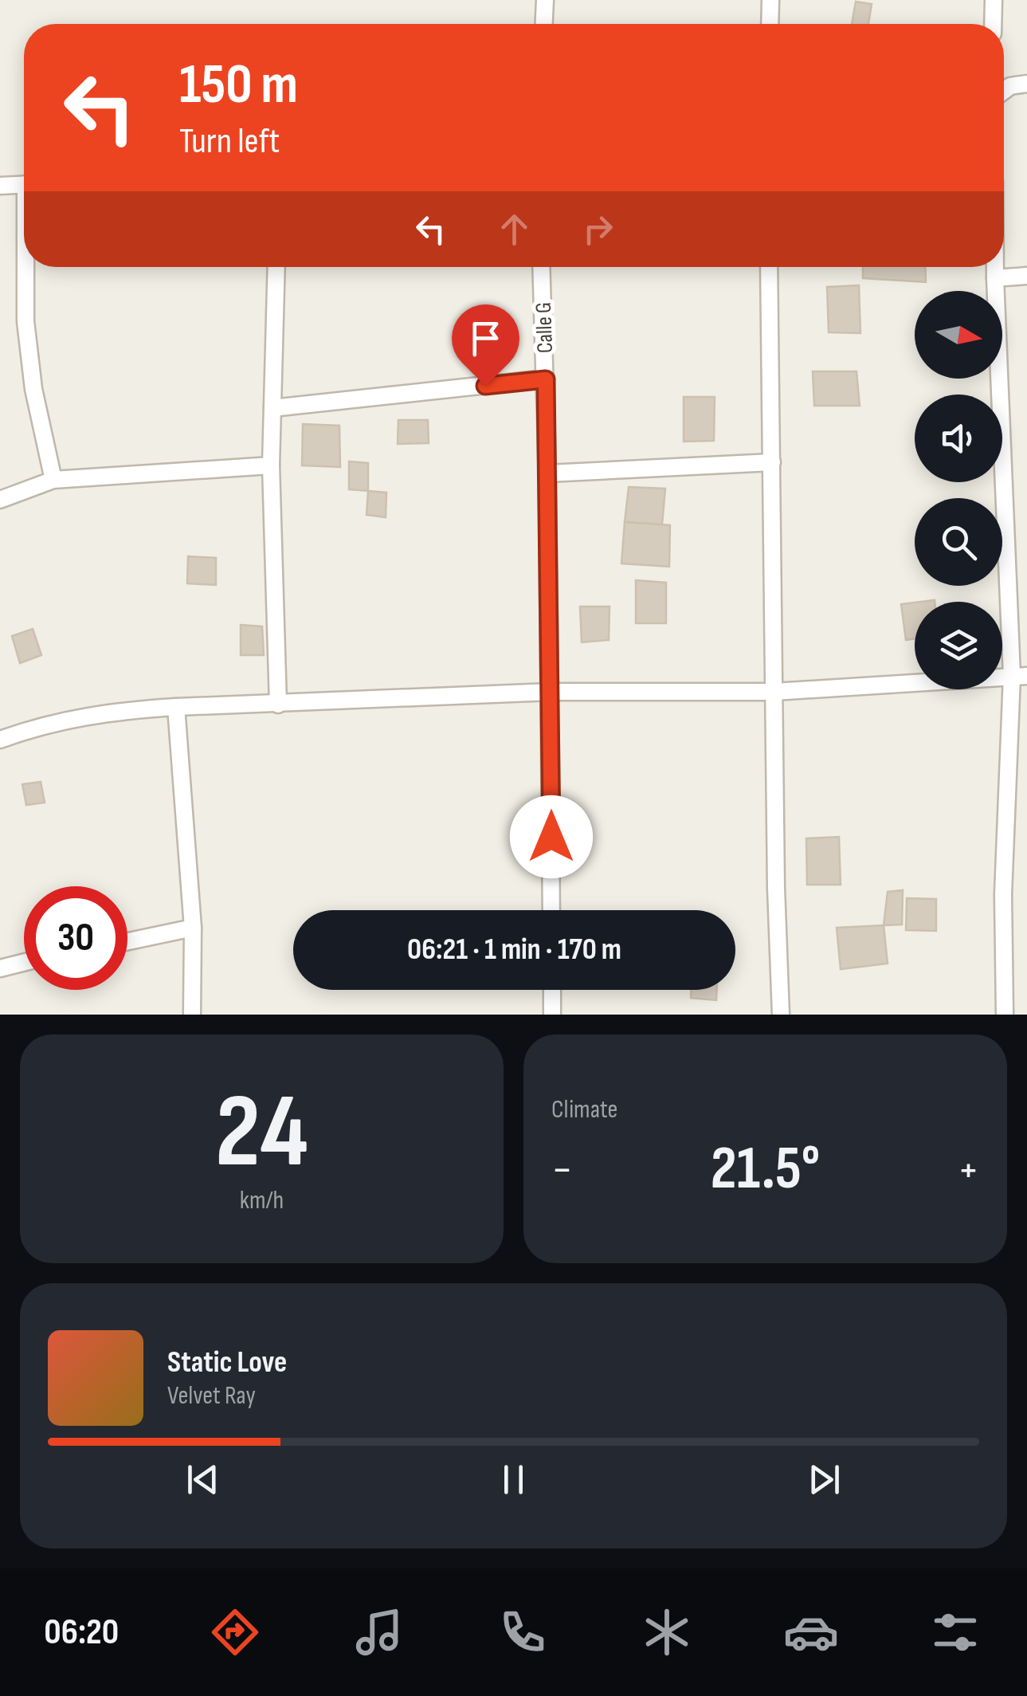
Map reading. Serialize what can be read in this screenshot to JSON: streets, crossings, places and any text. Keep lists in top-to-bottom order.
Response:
{
  "streets": {
    "street": ["Calle G"]
  },
  "north": "right",
  "page": {
    "turn": ["150 m", "Turn left"],
    "limit": "30",
    "trip": "06:21 · 1 min · 170 m",
    "tile": [
      ["24", "km/h"],
      "Climate"
    ],
    "heat": ["−", "21.5°", "+"],
    "song": ["Static Love", "Velvet Ray"],
    "tabs": "06:20"
  }
}
